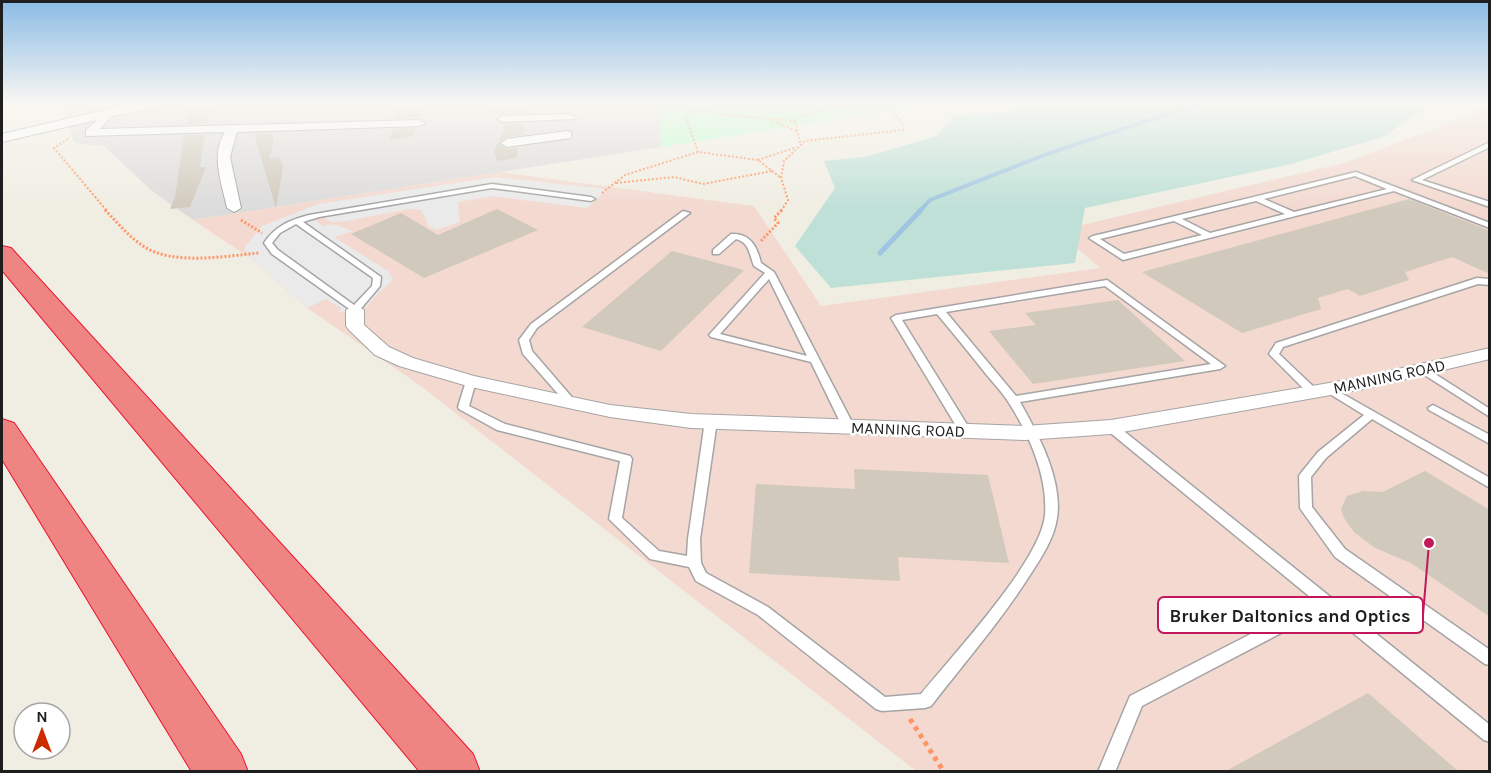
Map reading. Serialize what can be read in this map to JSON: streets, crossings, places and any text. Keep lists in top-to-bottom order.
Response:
{
  "streets": {
    "street": ["MANNING ROAD"]
  },
  "places": ["Bruker Daltonics and Optics"],
  "north": "top"
}
